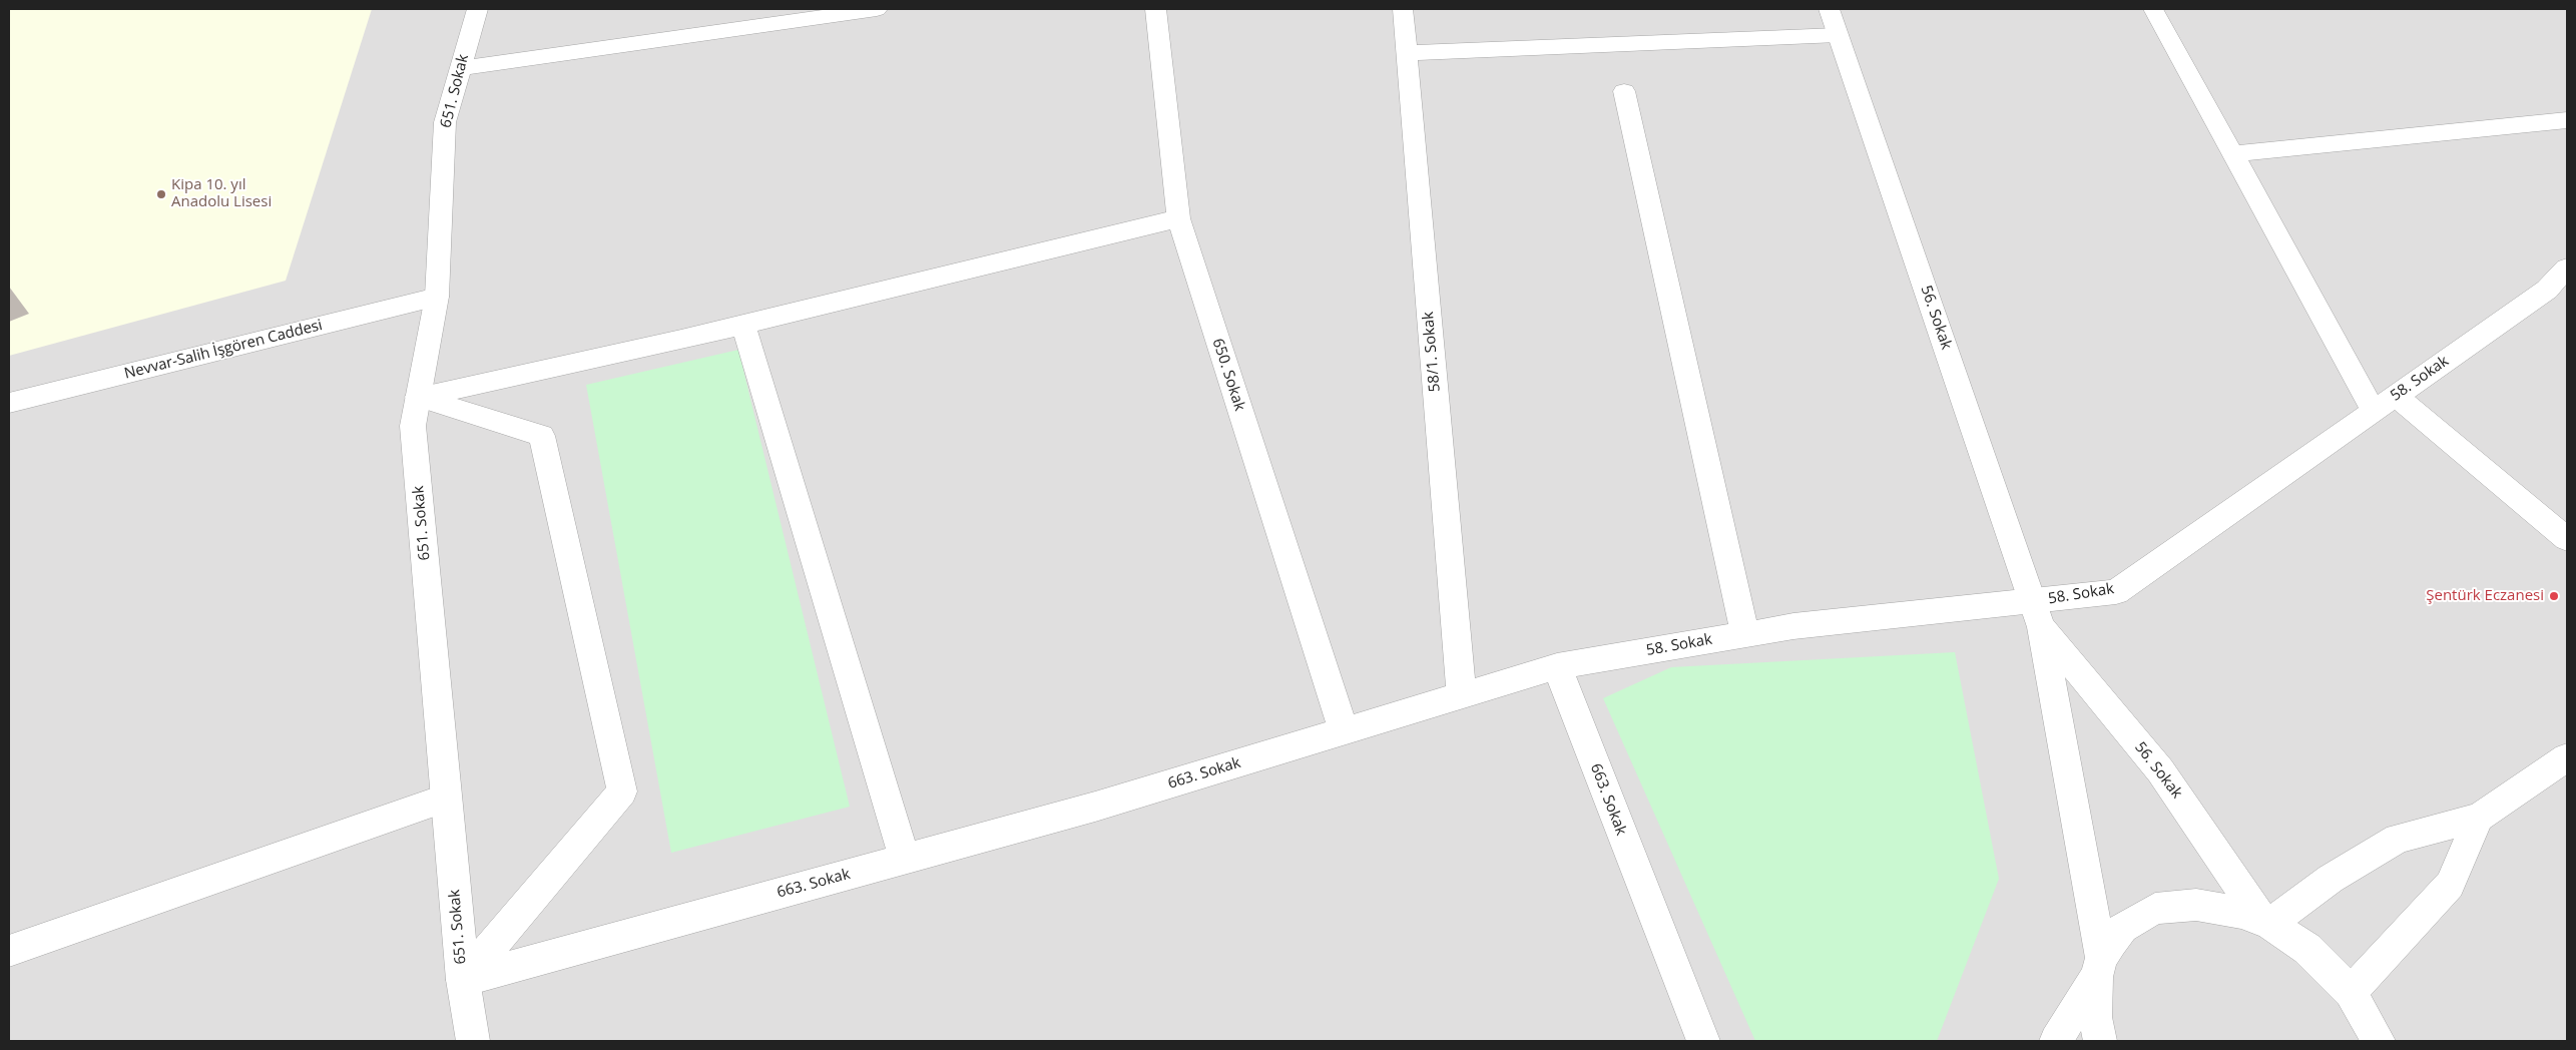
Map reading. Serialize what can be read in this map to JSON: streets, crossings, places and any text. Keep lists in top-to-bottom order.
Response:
{
  "streets": {
    "street": [
      "651. Sokak",
      "56. Sokak",
      "Nevvar-Salih İşgören Caddesi",
      "58/1. Sokak",
      "650. Sokak",
      "58. Sokak",
      "663. Sokak"
    ]
  },
  "crossings": [
    ["651. Sokak", "Nevvar-Salih İşgören Caddesi"],
    ["651. Sokak", "663. Sokak"],
    ["56. Sokak", "58. Sokak"],
    ["58/1. Sokak", "663. Sokak"],
    ["650. Sokak", "663. Sokak"],
    ["58. Sokak", "663. Sokak"]
  ],
  "places": ["Kipa 10. yıl Anadolu Lisesi", "Şentürk Eczanesi"]
}
